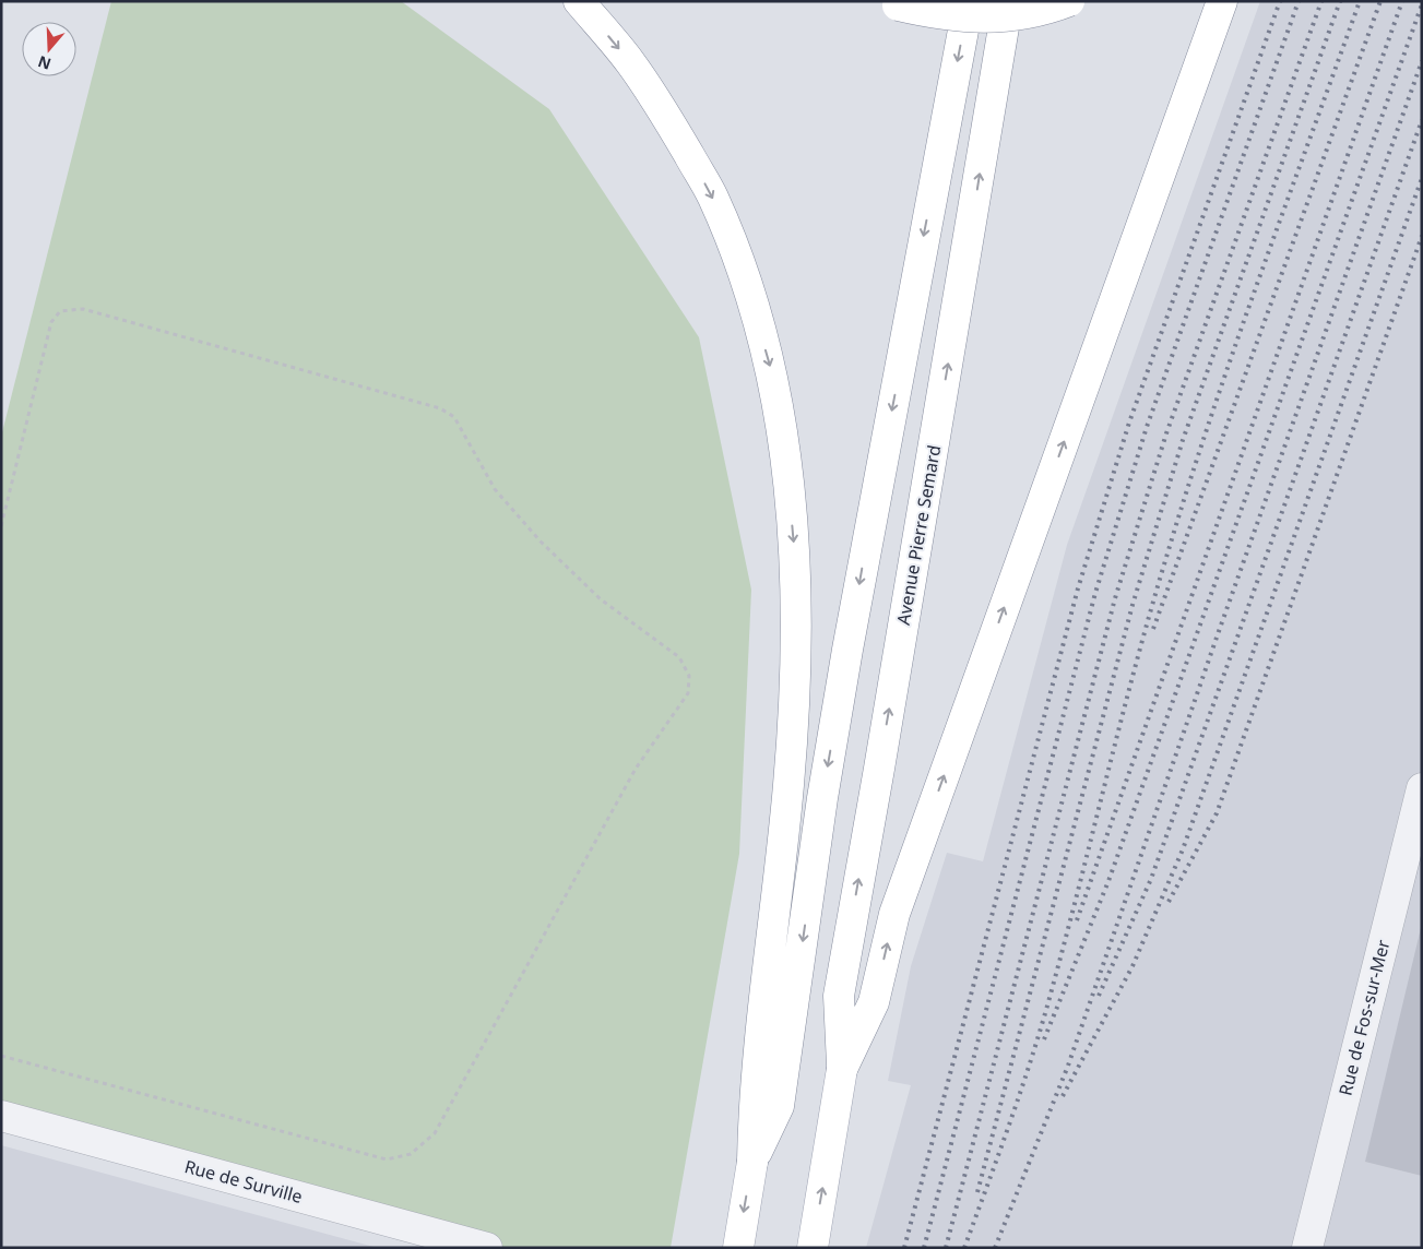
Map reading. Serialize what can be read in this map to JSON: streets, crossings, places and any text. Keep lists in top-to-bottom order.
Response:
{
  "streets": {
    "main road": ["Avenue Pierre Semard"],
    "lane": ["Rue de Fos-sur-Mer", "Rue de Surville"]
  },
  "north": "bottom"
}
